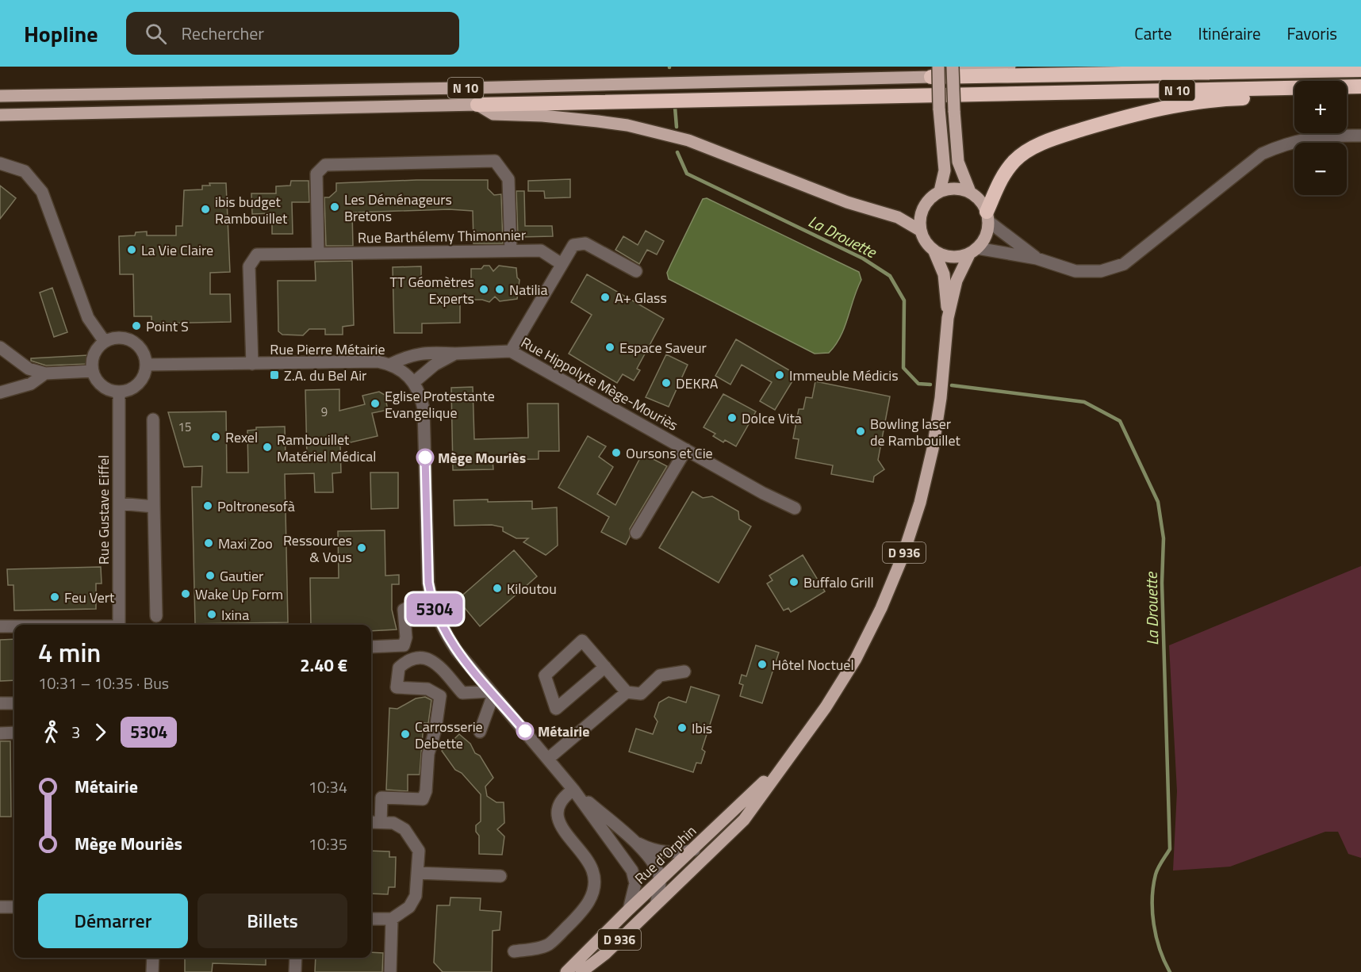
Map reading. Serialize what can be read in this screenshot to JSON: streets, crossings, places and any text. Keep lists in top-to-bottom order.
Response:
{
  "streets": {
    "highway": ["N 10"],
    "main road": ["D 936", "Rue d'Orphin"],
    "street": [
      "Rue Barthélemy Thimonnier",
      "Rue Pierre Métairie",
      "Rue Hippolyte Mège-Mouriès",
      "Rue Gustave Eiffel"
    ]
  },
  "crossings": [
    ["Rue Barthélemy Thimonnier", "Rue Pierre Métairie"],
    ["Rue Pierre Métairie", "Rue Hippolyte Mège-Mouriès"],
    ["Rue Pierre Métairie", "Rue Gustave Eiffel"],
    ["Rue Pierre Métairie", "Rue d'Orphin"]
  ],
  "water": ["La Drouette"],
  "places": {
    "other": [
      "Les Déménageurs Bretons",
      "ibis budget Rambouillet",
      "La Vie Claire",
      "TT Géomètres Experts",
      "Natilia",
      "A+ Glass",
      "Point S",
      "Espace Saveur",
      "Immeuble Médicis",
      "DEKRA",
      "Eglise Protestante Evangelique",
      "Dolce Vita",
      "Bowling laser de Rambouillet",
      "Rexel",
      "Rambouillet Matériel Médical",
      "Oursons et Cie",
      "Mège Mouriès",
      "Poltronesofà",
      "Maxi Zoo",
      "Ressources & Vous",
      "Gautier",
      "Buffalo Grill",
      "Kiloutou",
      "Wake Up Form",
      "Feu Vert",
      "Ixina",
      "Hôtel Noctuel",
      "Ibis",
      "Métairie",
      "Carrosserie Debette"
    ],
    "transit": ["Z.A. du Bel Air"]
  },
  "lines": ["bus line 5304"],
  "house_numbers": ["9", "15"],
  "page": {
    "header": "Hopline",
    "search": "Rechercher",
    "nav": ["Carte", "Itinéraire", "Favoris"],
    "on_map": "5304",
    "map_buttons": ["+", "−"],
    "heading": ["4 min", "10:31 – 10:35 · Bus", "2.40 €"],
    "legs": ["3", "5304"],
    "list": [
      {
        "name": "Métairie",
        "value": "10:34"
      },
      {
        "name": "Mège Mouriès",
        "value": "10:35"
      }
    ],
    "buttons": ["Démarrer", "Billets"]
  }
}
